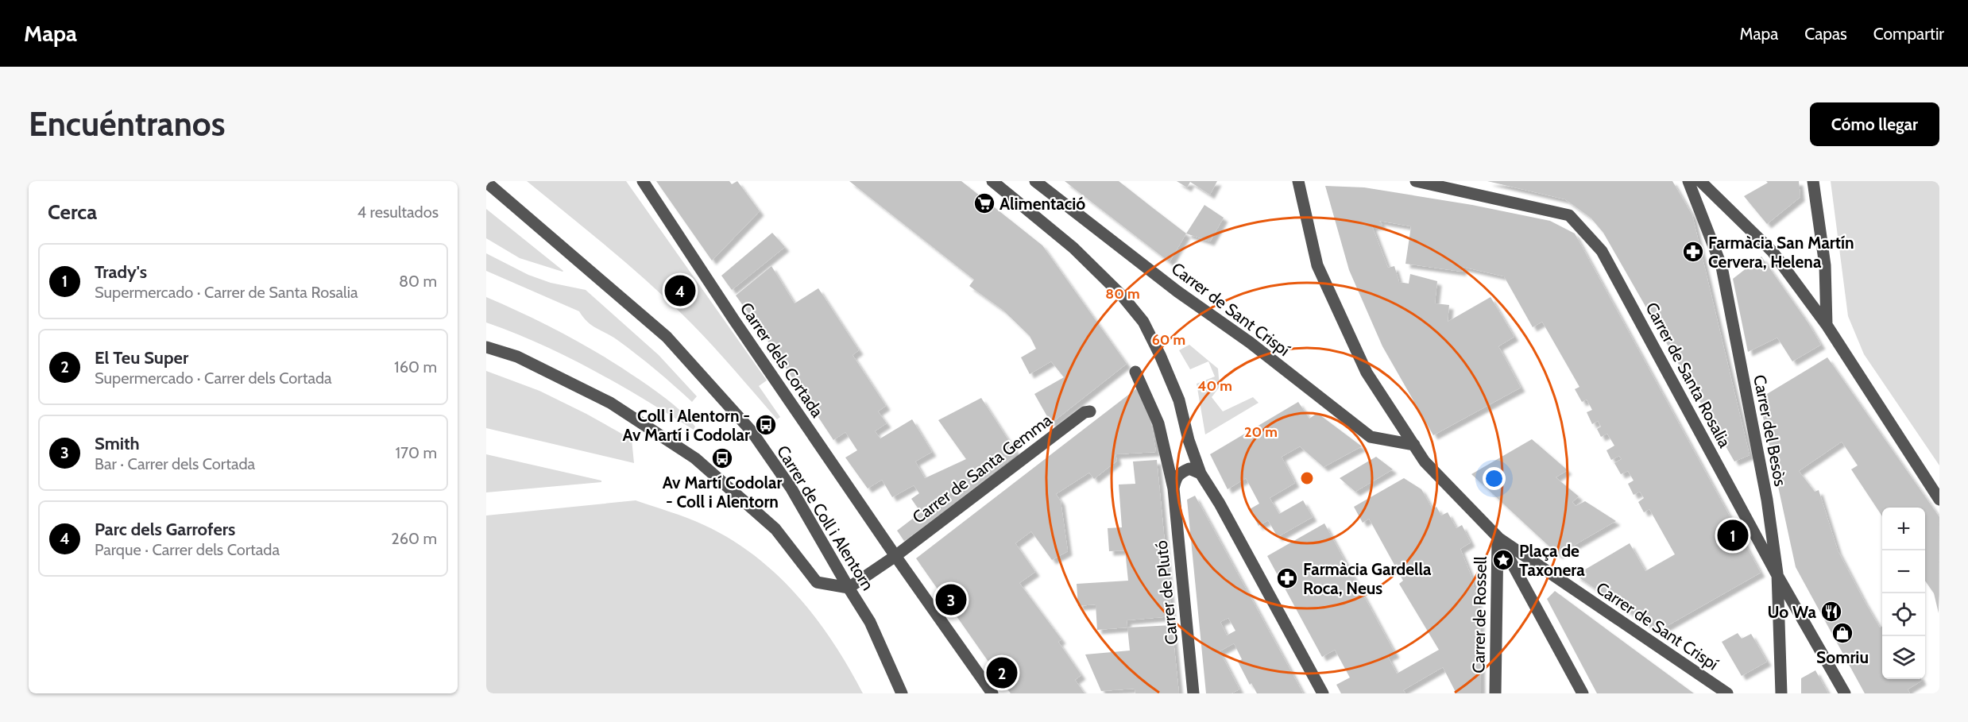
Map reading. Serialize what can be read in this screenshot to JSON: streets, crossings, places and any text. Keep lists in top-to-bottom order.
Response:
{
  "streets": {
    "street": [
      "Carrer de Sant Crispí",
      "Carrer dels Cortada",
      "Carrer de Santa Rosalia",
      "Carrer del Besòs",
      "Carrer de Santa Gemma",
      "Carrer de Coll i Alentorn",
      "Carrer de Plutó",
      "Carrer de Rossell"
    ]
  },
  "crossings": [
    ["Carrer de Sant Crispí", "Carrer de Rossell"],
    ["Carrer dels Cortada", "Carrer de Santa Gemma"],
    ["Carrer de Santa Rosalia", "Carrer del Besòs"]
  ],
  "places": {
    "supermarket": ["Alimentació"],
    "pharmacy": ["Farmàcia San Martín Cervera, Helena", "Farmàcia Gardella Roca, Neus"],
    "bus stop": ["Coll i Alentorn - Av Martí i Codolar", "Av Martí Codolar - Coll i Alentorn"],
    "place": ["Plaça de Taxonera"],
    "restaurant": ["Uo Wa"],
    "shop": ["Somriu"]
  },
  "page": {
    "header": "Mapa",
    "nav": ["Mapa", "Capas", "Compartir"],
    "buttons": "Cómo llegar",
    "title": "Encuéntranos",
    "heading": ["Cerca", "4 resultados"],
    "list": [
      {
        "mark": "1",
        "name": "Trady's",
        "note": "Supermercado · Carrer de Santa Rosalia",
        "value": "80 m"
      },
      {
        "mark": "2",
        "name": "El Teu Super",
        "note": "Supermercado · Carrer dels Cortada",
        "value": "160 m"
      },
      {
        "mark": "3",
        "name": "Smith",
        "note": "Bar · Carrer dels Cortada",
        "value": "170 m"
      },
      {
        "mark": "4",
        "name": "Parc dels Garrofers",
        "note": "Parque · Carrer dels Cortada",
        "value": "260 m"
      }
    ],
    "pins": [
      "4",
      "1",
      "3",
      "2"
    ],
    "map_buttons": ["+", "−"]
  },
  "rings": [
    "80 m",
    "60 m",
    "40 m",
    "20 m"
  ]
}
